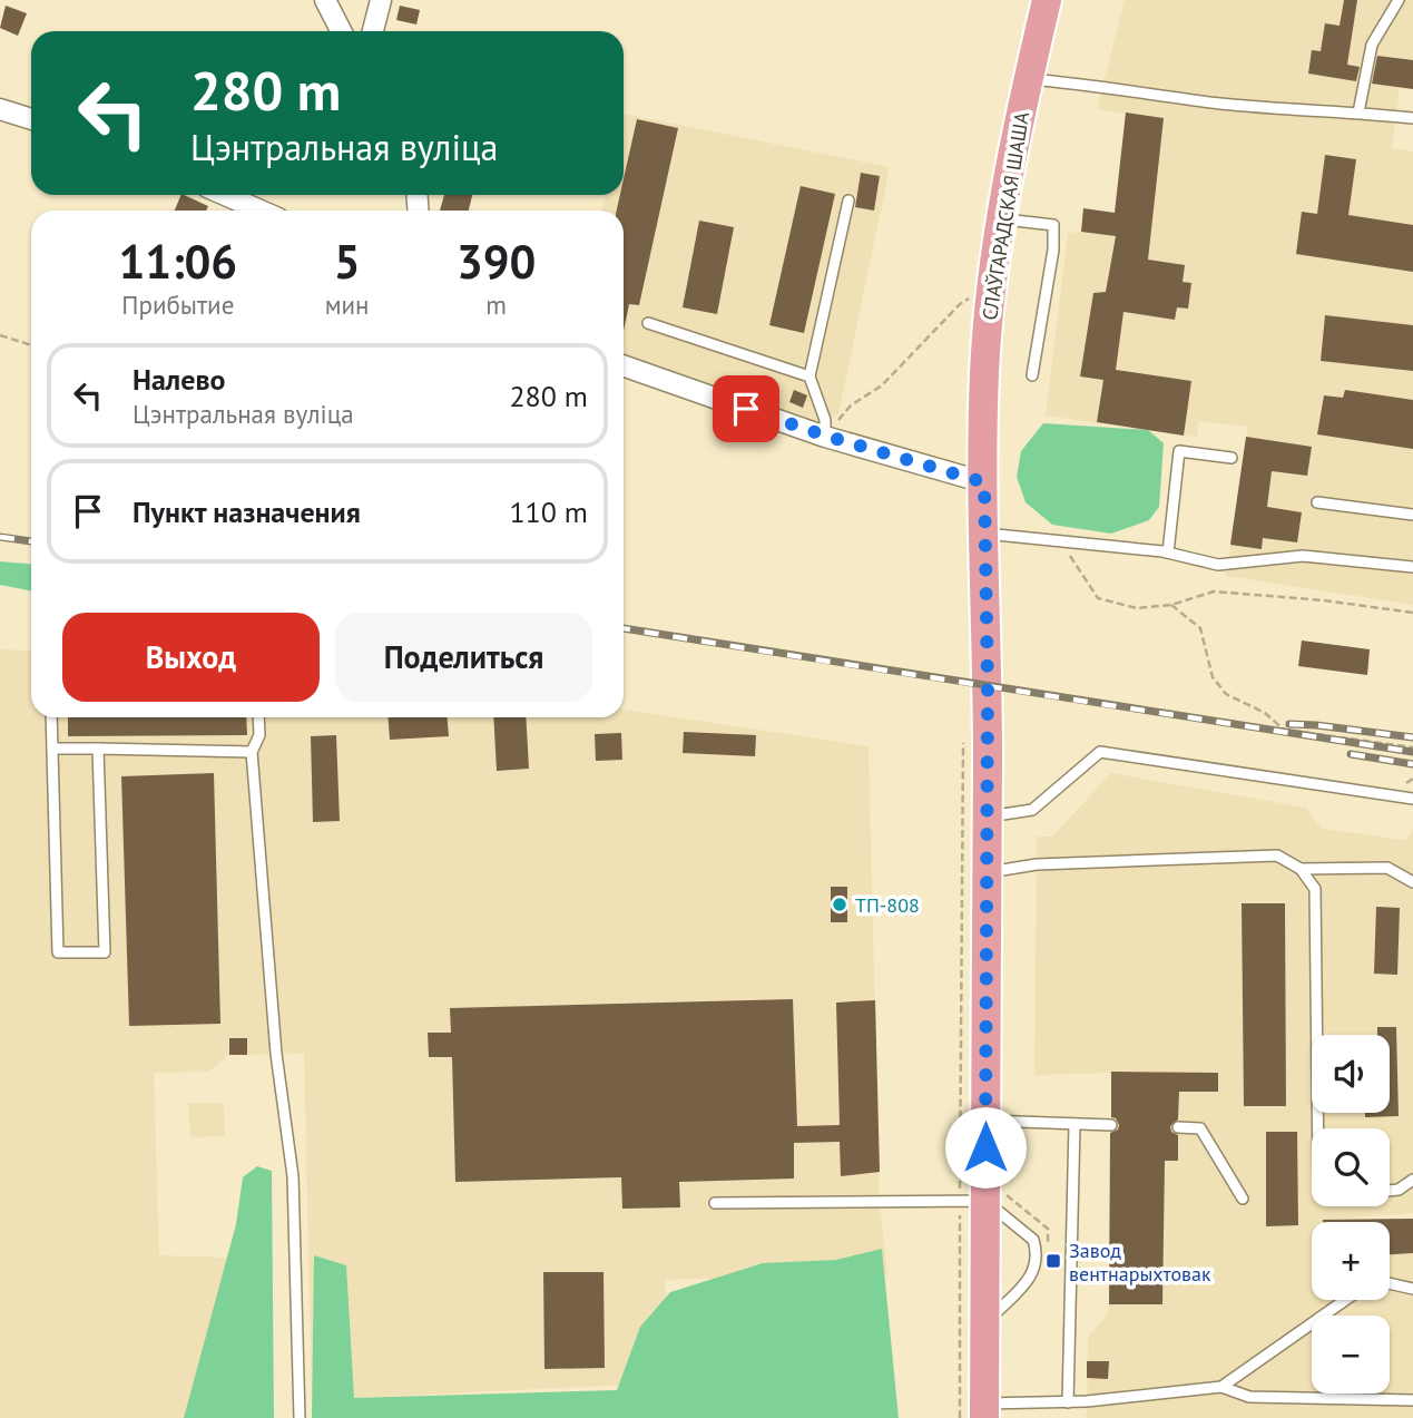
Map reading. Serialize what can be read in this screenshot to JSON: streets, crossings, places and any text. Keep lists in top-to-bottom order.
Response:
{
  "streets": {
    "main road": ["СЛАЎГАРАДСКАЯ ШАША"]
  },
  "places": {
    "other": ["ТП-808"],
    "transit": ["Завод вентнарыхтовак"]
  },
  "page": {
    "turn": ["280 m", "Цэнтральная вуліца"],
    "eta": [
      "11:06",
      "Прибытие",
      "5",
      "мин",
      "390",
      "m"
    ],
    "list": [
      {
        "name": "Налево",
        "note": "Цэнтральная вуліца",
        "value": "280 m"
      },
      {
        "name": "Пункт назначения",
        "value": "110 m"
      }
    ],
    "buttons": ["Выход", "Поделиться"],
    "map_buttons": ["+", "−"]
  }
}
